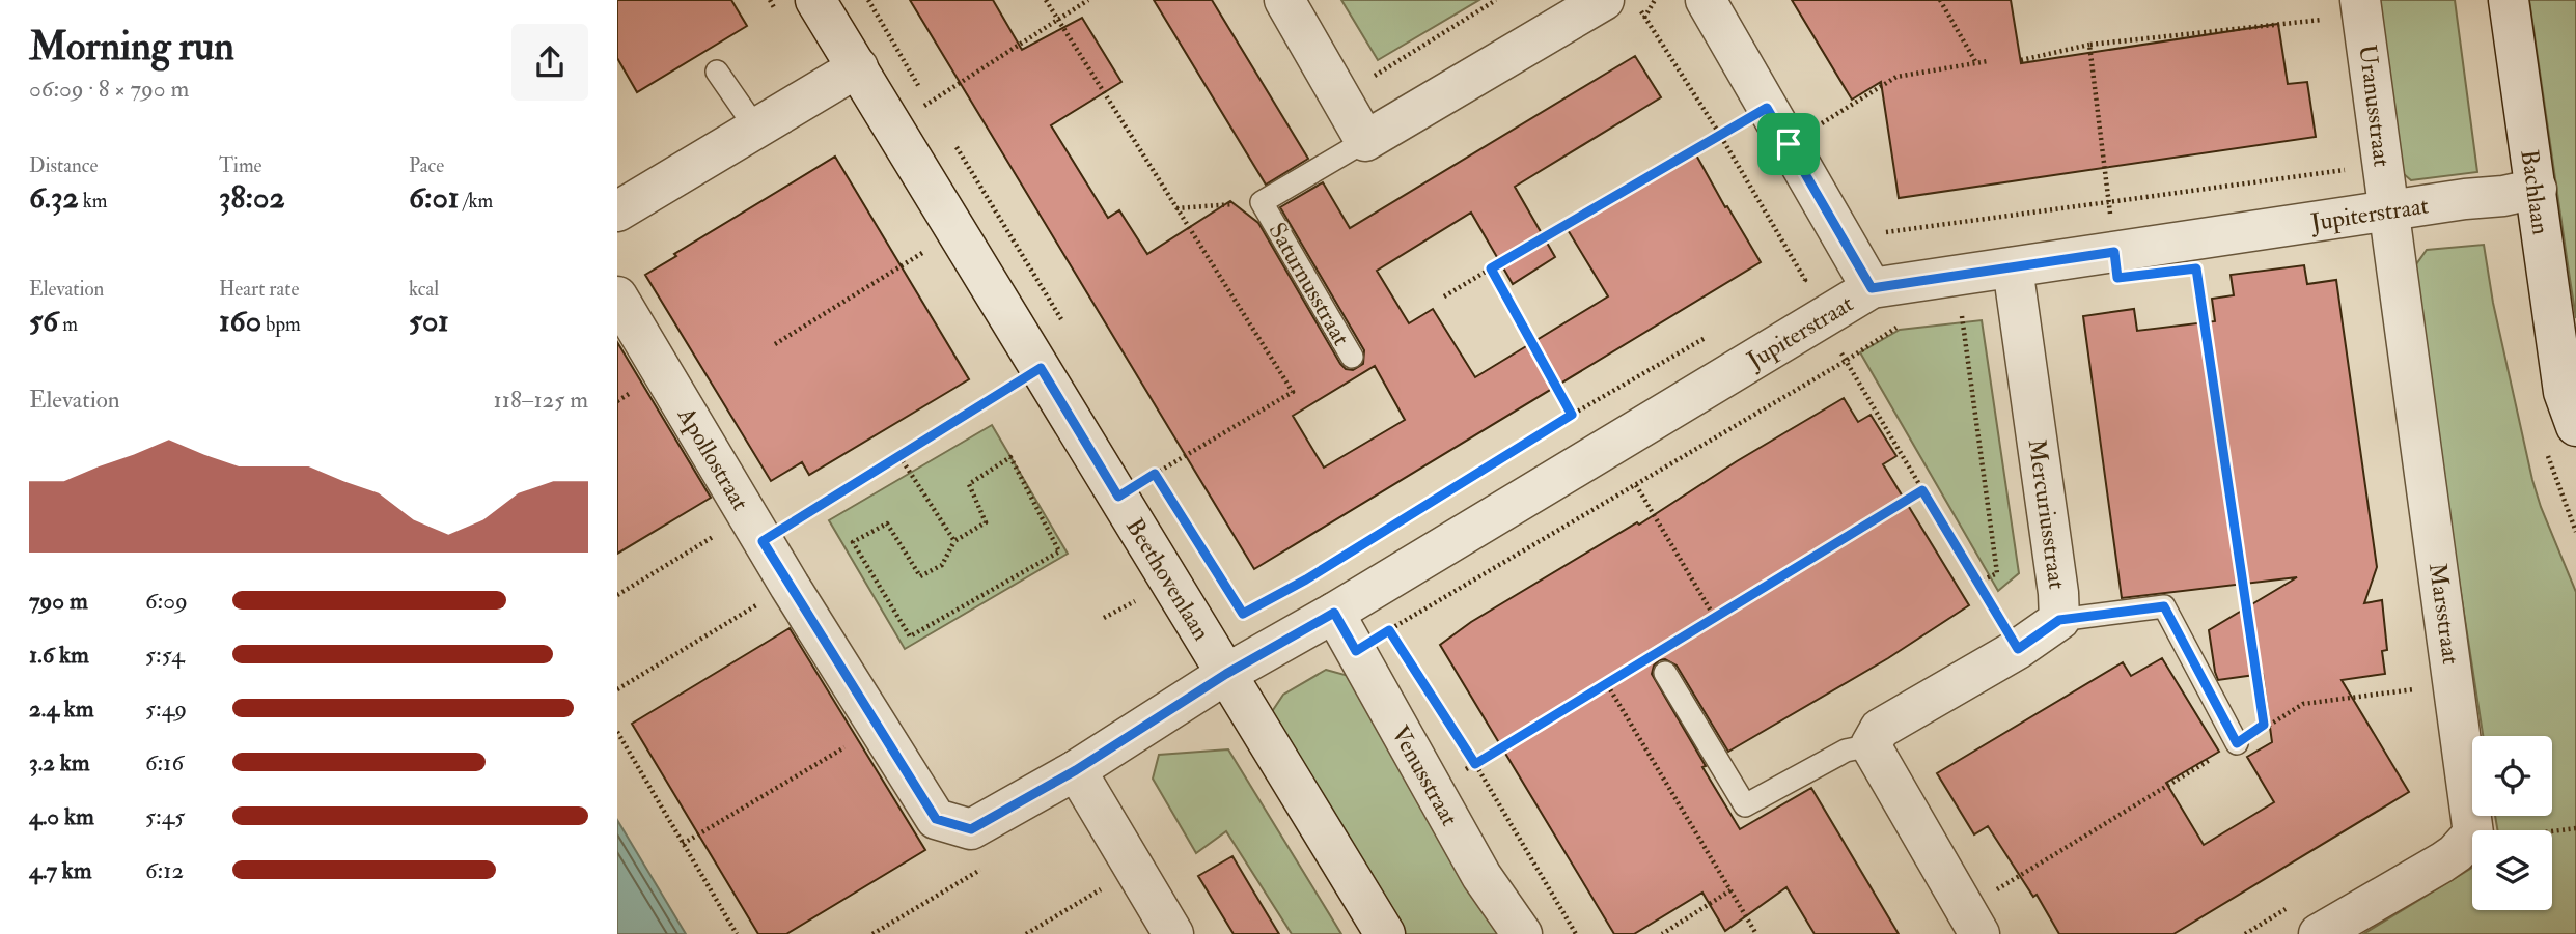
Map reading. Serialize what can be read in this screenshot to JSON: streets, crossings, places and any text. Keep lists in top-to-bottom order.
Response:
{
  "streets": {
    "street": [
      "Uranusstraat",
      "Bachlaan",
      "Jupiterstraat",
      "Saturnusstraat",
      "Apollostraat",
      "Mercuriusstraat",
      "Beethovenlaan",
      "Marsstraat",
      "Venusstraat"
    ]
  },
  "crossings": [
    ["Uranusstraat", "Jupiterstraat"],
    ["Uranusstraat", "Marsstraat"],
    ["Bachlaan", "Jupiterstraat"],
    ["Jupiterstraat", "Apollostraat"],
    ["Jupiterstraat", "Mercuriusstraat"],
    ["Jupiterstraat", "Beethovenlaan"],
    ["Jupiterstraat", "Marsstraat"],
    ["Jupiterstraat", "Venusstraat"],
    ["Apollostraat", "Beethovenlaan"]
  ],
  "page": {
    "heading": ["Morning run", "06:09 · 8 × 790 m"],
    "stats": [
      ["Distance", "6.32 km"],
      ["Time", "38:02"],
      ["Pace", "6:01 /km"],
      ["Elevation", "56 m"],
      ["Heart rate", "160 bpm"],
      ["kcal", "501"]
    ],
    "chart": ["Elevation", "118–125 m"],
    "list": [
      {
        "name": "790 m",
        "note": "6:09"
      },
      {
        "name": "1.6 km",
        "note": "5:54"
      },
      {
        "name": "2.4 km",
        "note": "5:49"
      },
      {
        "name": "3.2 km",
        "note": "6:16"
      },
      {
        "name": "4.0 km",
        "note": "5:45"
      },
      {
        "name": "4.7 km",
        "note": "6:12"
      }
    ]
  }
}
